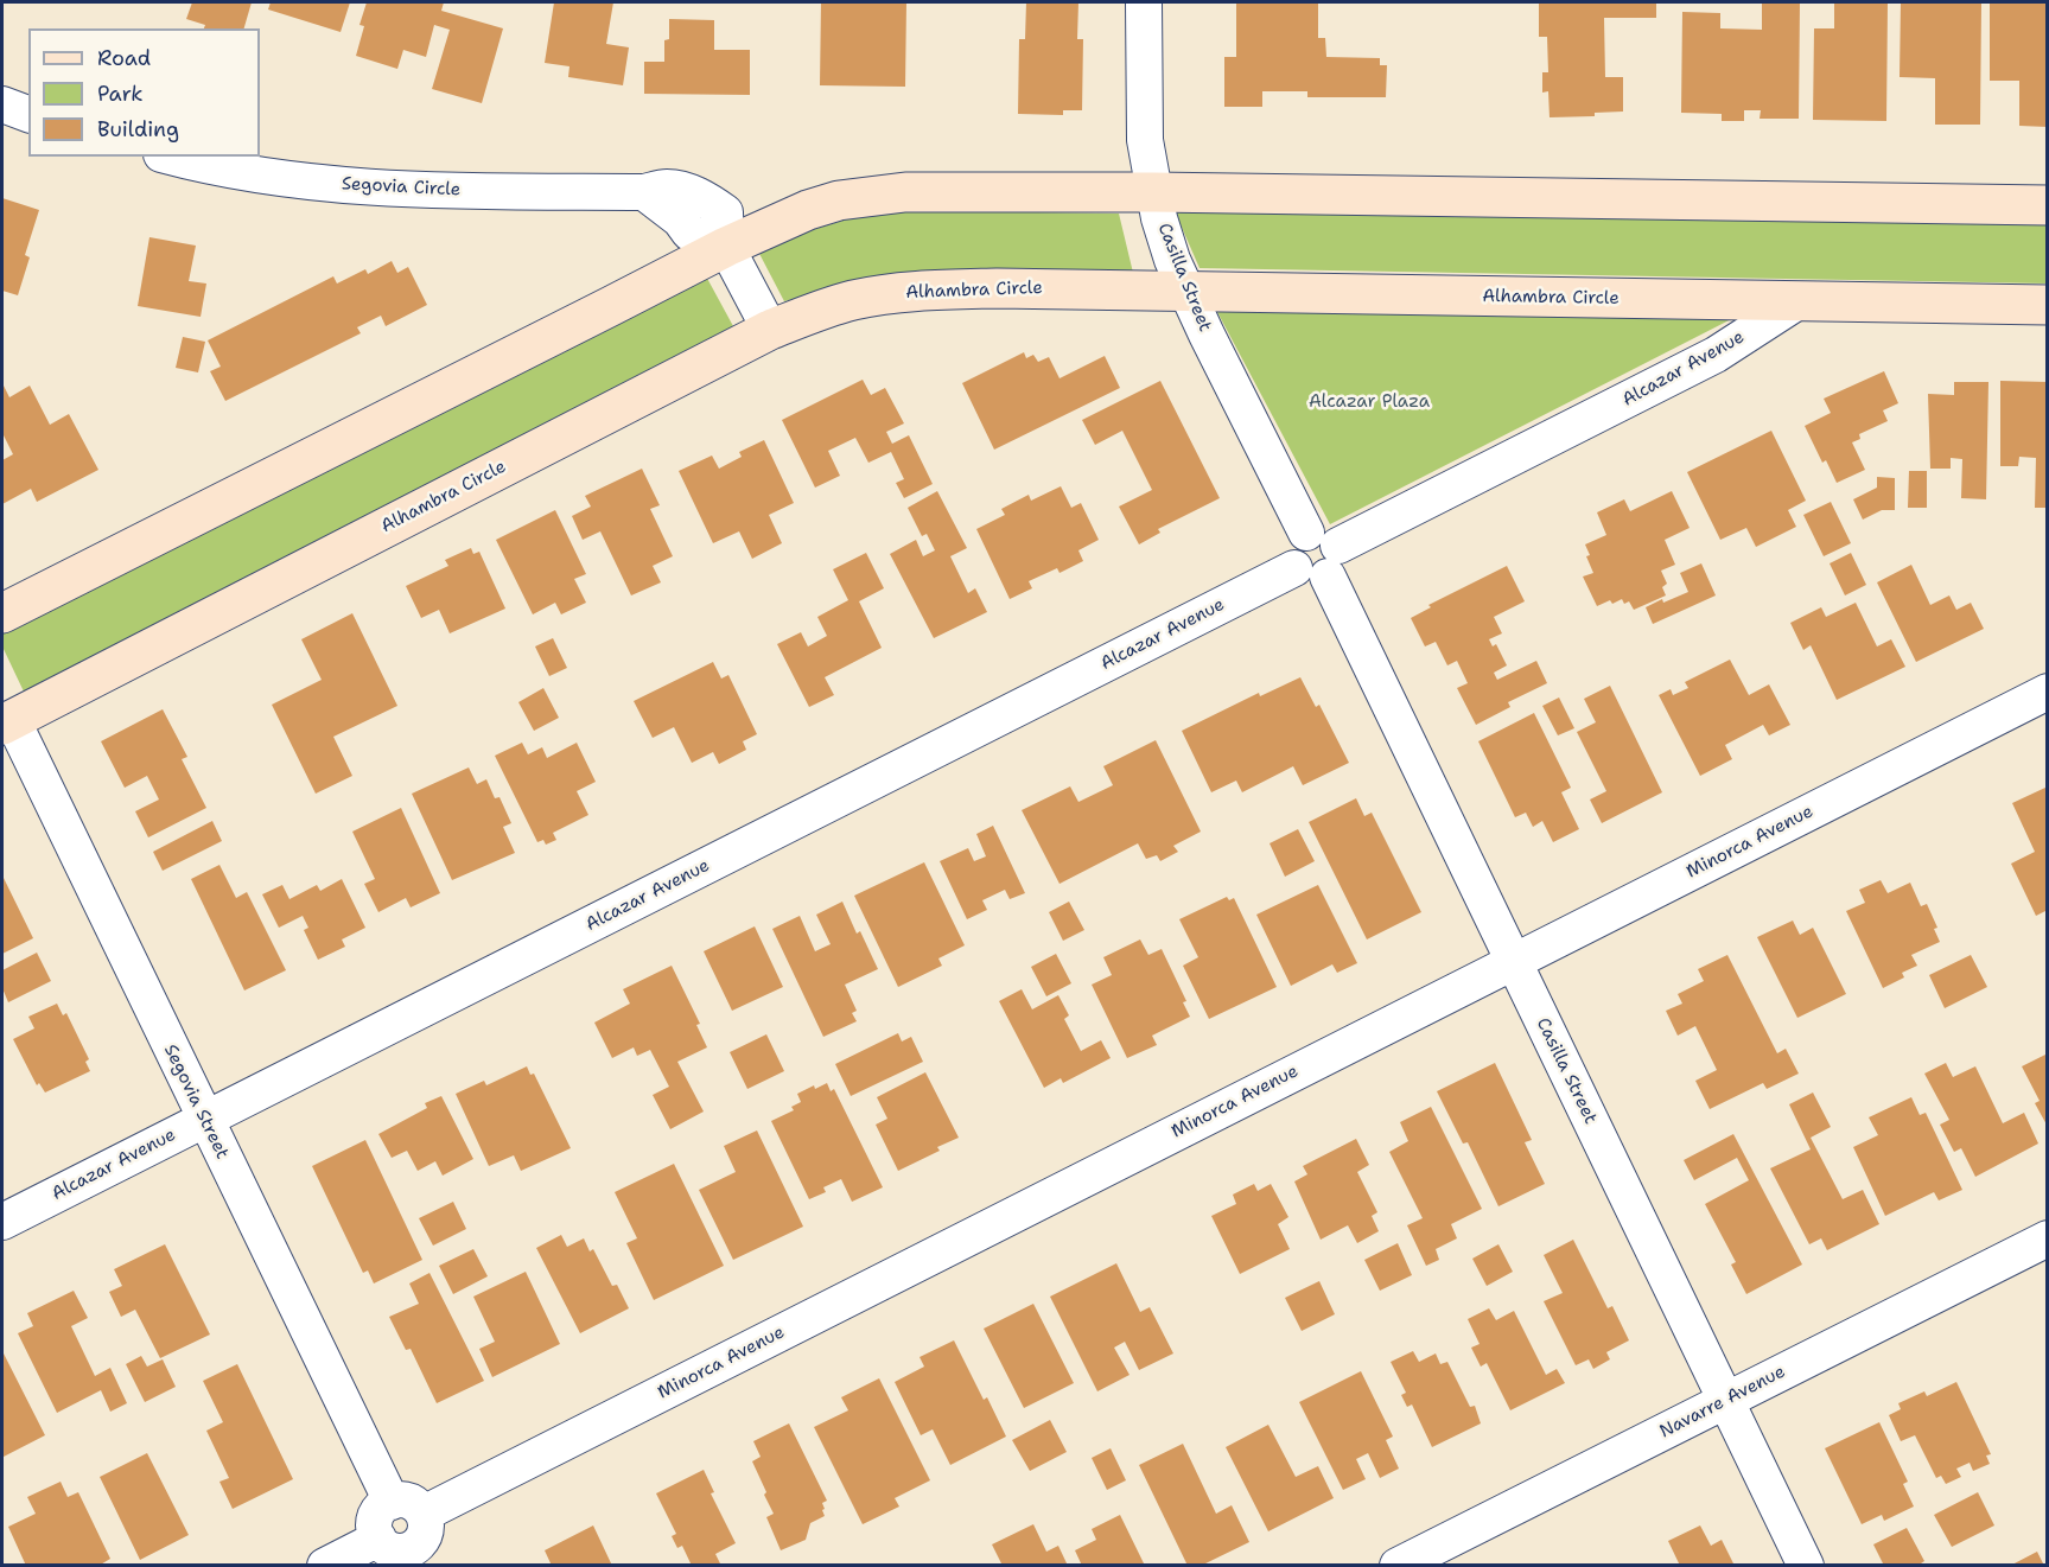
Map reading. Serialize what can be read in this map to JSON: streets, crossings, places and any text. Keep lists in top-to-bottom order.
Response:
{
  "streets": {
    "street": [
      "Segovia Circle",
      "Casilla Street",
      "Alhambra Circle",
      "Alcazar Avenue",
      "Minorca Avenue",
      "Segovia Street",
      "Navarre Avenue"
    ]
  },
  "crossings": [
    ["Segovia Circle", "Alhambra Circle"],
    ["Casilla Street", "Alhambra Circle"],
    ["Casilla Street", "Alcazar Avenue"],
    ["Casilla Street", "Minorca Avenue"],
    ["Casilla Street", "Navarre Avenue"],
    ["Alhambra Circle", "Alcazar Avenue"],
    ["Alhambra Circle", "Segovia Street"],
    ["Alcazar Avenue", "Segovia Street"],
    ["Minorca Avenue", "Segovia Street"]
  ],
  "parks": ["Alcazar Plaza"],
  "legend": ["Road", "Park", "Building"]
}
